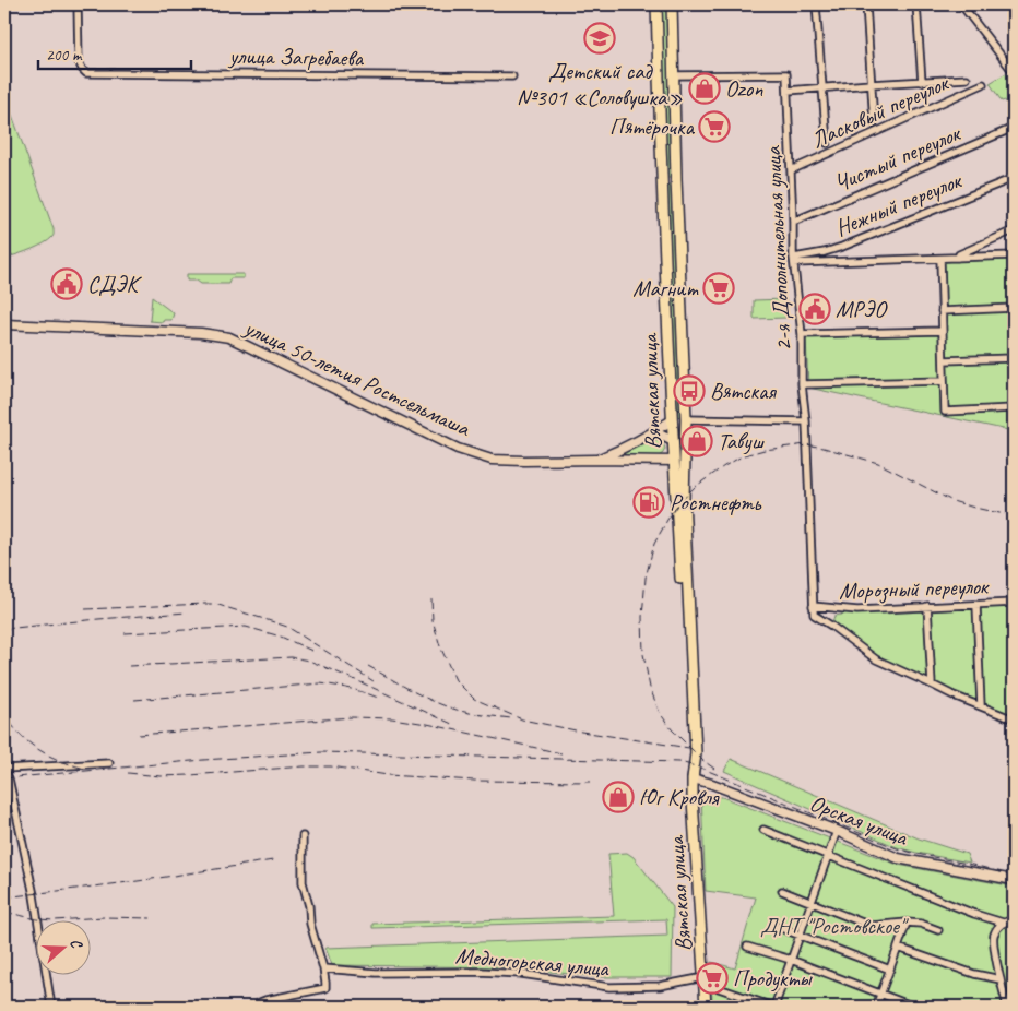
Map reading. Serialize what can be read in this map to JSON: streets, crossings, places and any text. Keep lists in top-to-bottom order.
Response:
{
  "streets": {
    "main road": ["улица 50-летия Ростсельмаша", "Вятская улица", "Орская улица"],
    "street": [
      "улица Загребаева",
      "Ласковый переулок",
      "Чистый переулок",
      "Нежный переулок",
      "2-я Дополнительная улица",
      "Морозный переулок",
      "Медногорская улица"
    ]
  },
  "crossings": [
    ["Ласковый переулок", "2-я Дополнительная улица"],
    ["Чистый переулок", "2-я Дополнительная улица"],
    ["Нежный переулок", "2-я Дополнительная улица"],
    ["2-я Дополнительная улица", "Вятская улица"],
    ["2-я Дополнительная улица", "Морозный переулок"],
    ["улица 50-летия Ростсельмаша", "Вятская улица"],
    ["Вятская улица", "Орская улица"],
    ["Вятская улица", "Медногорская улица"]
  ],
  "parks": ["ДНТ \"Ростовское\""],
  "places": {
    "school or university": ["Детский сад №301 «Соловушка»"],
    "shop": ["Ozon", "Тавуш", "Юг Кровля"],
    "supermarket": ["Пятёрочка", "Магнит", "Продукты"],
    "public building": ["СДЭК", "МРЭО"],
    "bus stop": ["Вятская"],
    "fuel station": ["Ростнефть"]
  },
  "scale_bar": "200 m",
  "north": "right"
}
